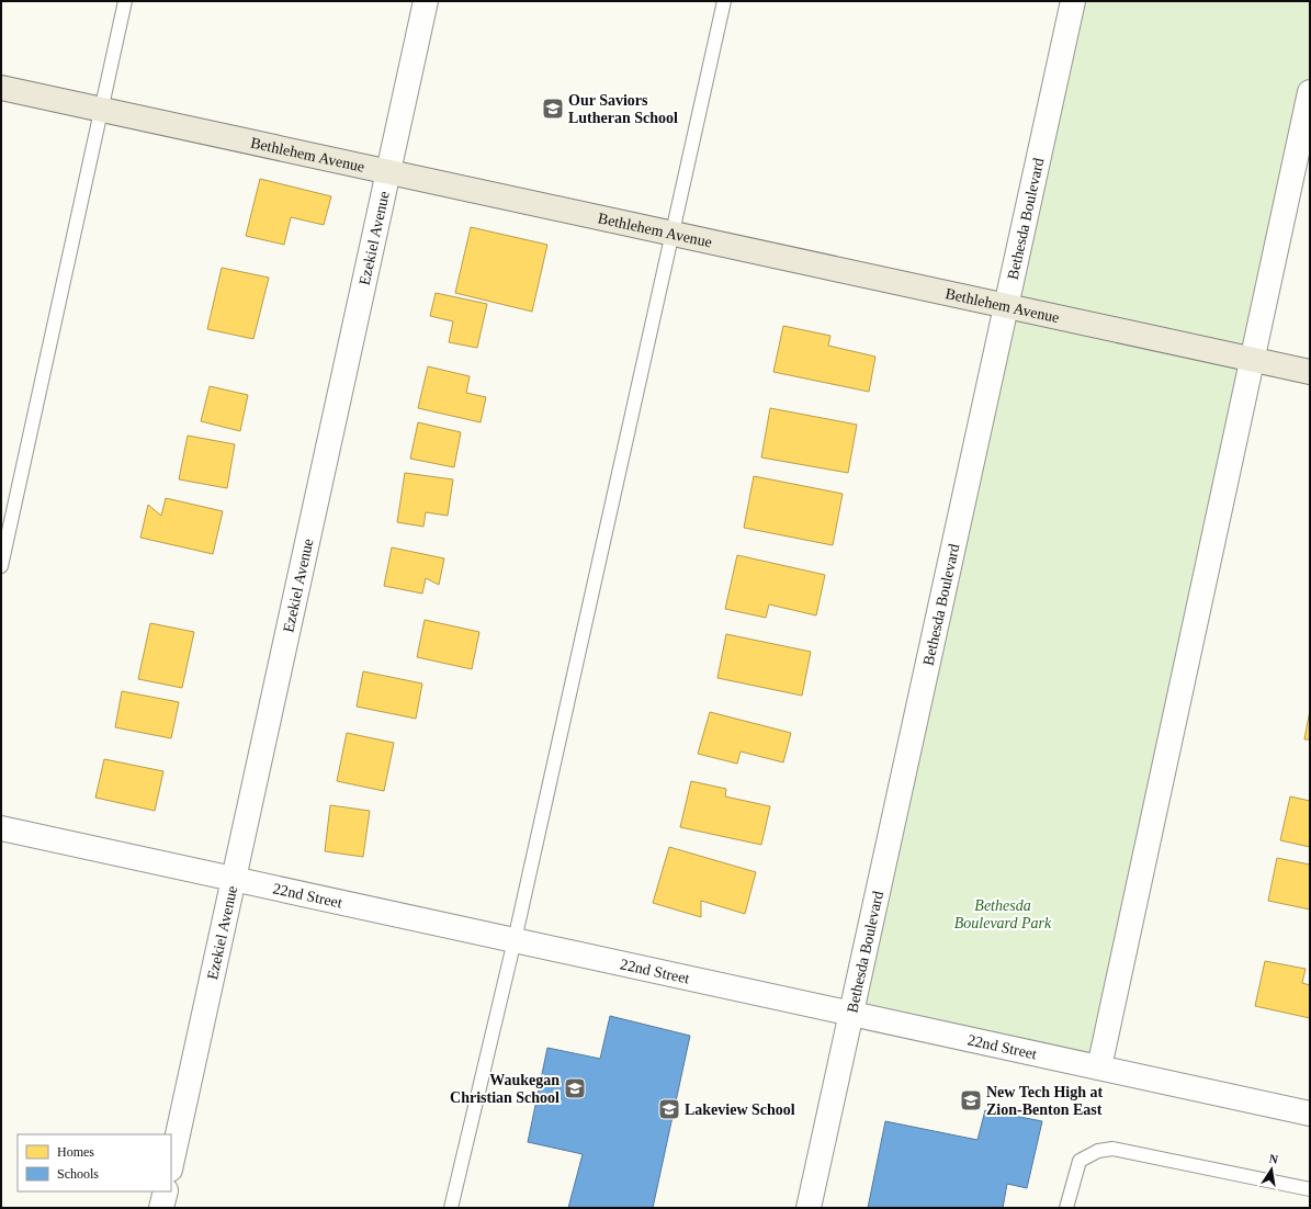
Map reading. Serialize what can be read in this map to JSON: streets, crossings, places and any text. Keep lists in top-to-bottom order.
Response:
{
  "streets": {
    "main road": ["Bethlehem Avenue"],
    "street": ["Bethesda Boulevard", "Ezekiel Avenue", "22nd Street"]
  },
  "crossings": [
    ["Bethlehem Avenue", "Bethesda Boulevard"],
    ["Bethlehem Avenue", "Ezekiel Avenue"],
    ["Bethesda Boulevard", "22nd Street"],
    ["Ezekiel Avenue", "22nd Street"]
  ],
  "parks": ["Bethesda Boulevard Park"],
  "places": {
    "school or university": [
      "Our Saviors Lutheran School",
      "Waukegan Christian School",
      "New Tech High at Zion-Benton East",
      "Lakeview School"
    ]
  },
  "legend": ["Homes", "Schools"],
  "north": "top"
}
